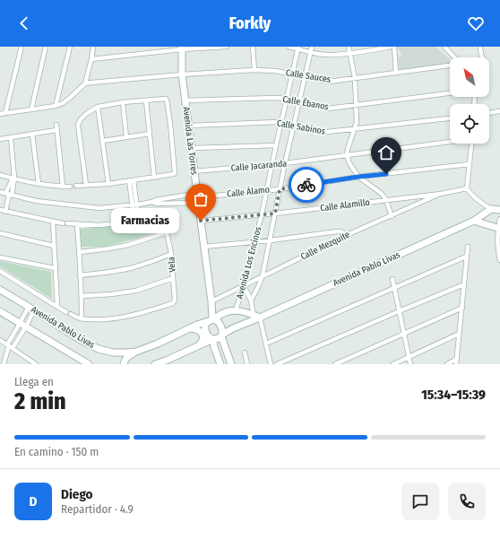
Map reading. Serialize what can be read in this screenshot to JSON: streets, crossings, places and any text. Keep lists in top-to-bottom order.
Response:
{
  "streets": {
    "street": [
      "Calle Sauces",
      "Calle Ébanos",
      "Calle Sabinos",
      "Avenida Las Torres",
      "Calle Jacaranda",
      "Calle Álamo",
      "Calle Alamillo",
      "Calle Mezquite",
      "Avenida Los Encinos",
      "Vela",
      "Avenida Pablo Livas"
    ]
  },
  "crossings": [
    ["Calle Sauces", "Avenida Las Torres"],
    ["Calle Sauces", "Avenida Los Encinos"],
    ["Calle Ébanos", "Avenida Las Torres"],
    ["Calle Ébanos", "Avenida Los Encinos"],
    ["Calle Sabinos", "Avenida Las Torres"],
    ["Calle Sabinos", "Avenida Los Encinos"],
    ["Avenida Las Torres", "Calle Jacaranda"],
    ["Avenida Las Torres", "Calle Álamo"],
    ["Avenida Las Torres", "Calle Alamillo"],
    ["Avenida Las Torres", "Calle Mezquite"],
    ["Avenida Las Torres", "Avenida Pablo Livas"],
    ["Calle Jacaranda", "Avenida Los Encinos"],
    ["Calle Álamo", "Avenida Los Encinos"],
    ["Calle Alamillo", "Calle Mezquite"],
    ["Calle Alamillo", "Avenida Los Encinos"],
    ["Calle Mezquite", "Avenida Los Encinos"],
    ["Avenida Los Encinos", "Avenida Pablo Livas"]
  ],
  "places": ["Farmacias"],
  "north": "top left",
  "page": {
    "header": "Forkly",
    "bubble": "Farmacias",
    "heading": ["2 min", "Llega en", "15:34–15:39"],
    "panel": ["Diego", "Repartidor · 4.9"],
    "bar": "En camino · 150 m",
    "round": "D"
  }
}
